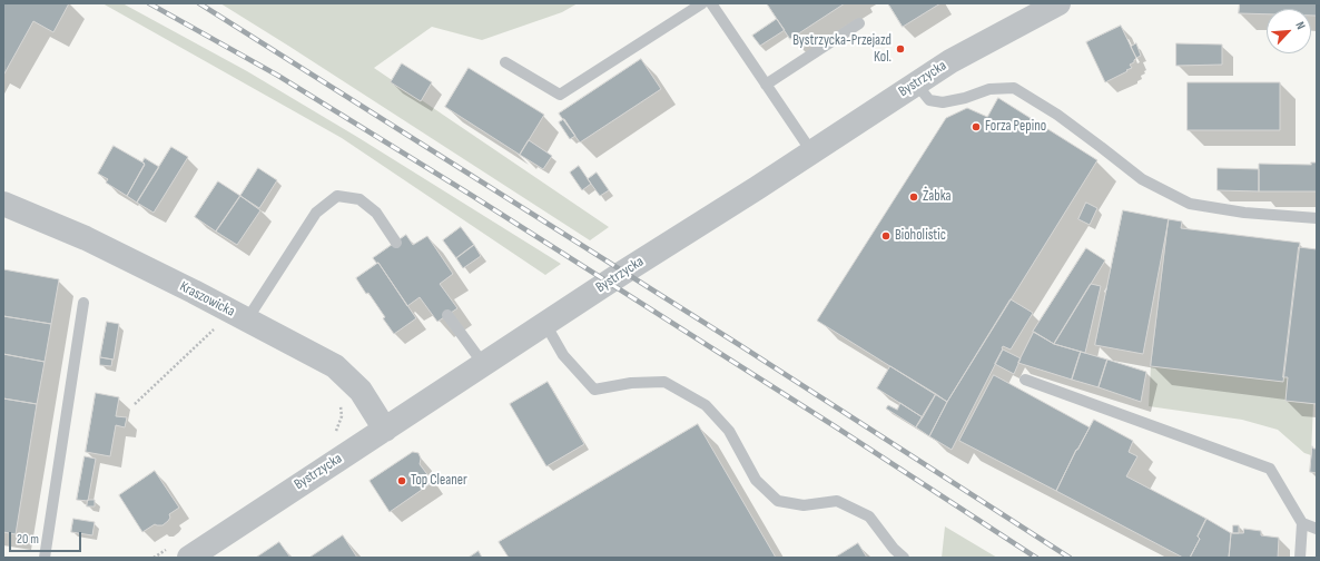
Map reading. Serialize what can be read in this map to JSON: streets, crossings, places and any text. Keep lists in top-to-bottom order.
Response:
{
  "streets": {
    "street": ["Bystrzycka", "Kraszowicka"]
  },
  "crossings": [
    ["Bystrzycka", "Kraszowicka"]
  ],
  "places": [
    "Bystrzycka-Przejazd Kol.",
    "Forza Pepino",
    "Żabka",
    "Bioholistic",
    "Top Cleaner"
  ],
  "scale_bar": "20 m",
  "north": "top right"
}
